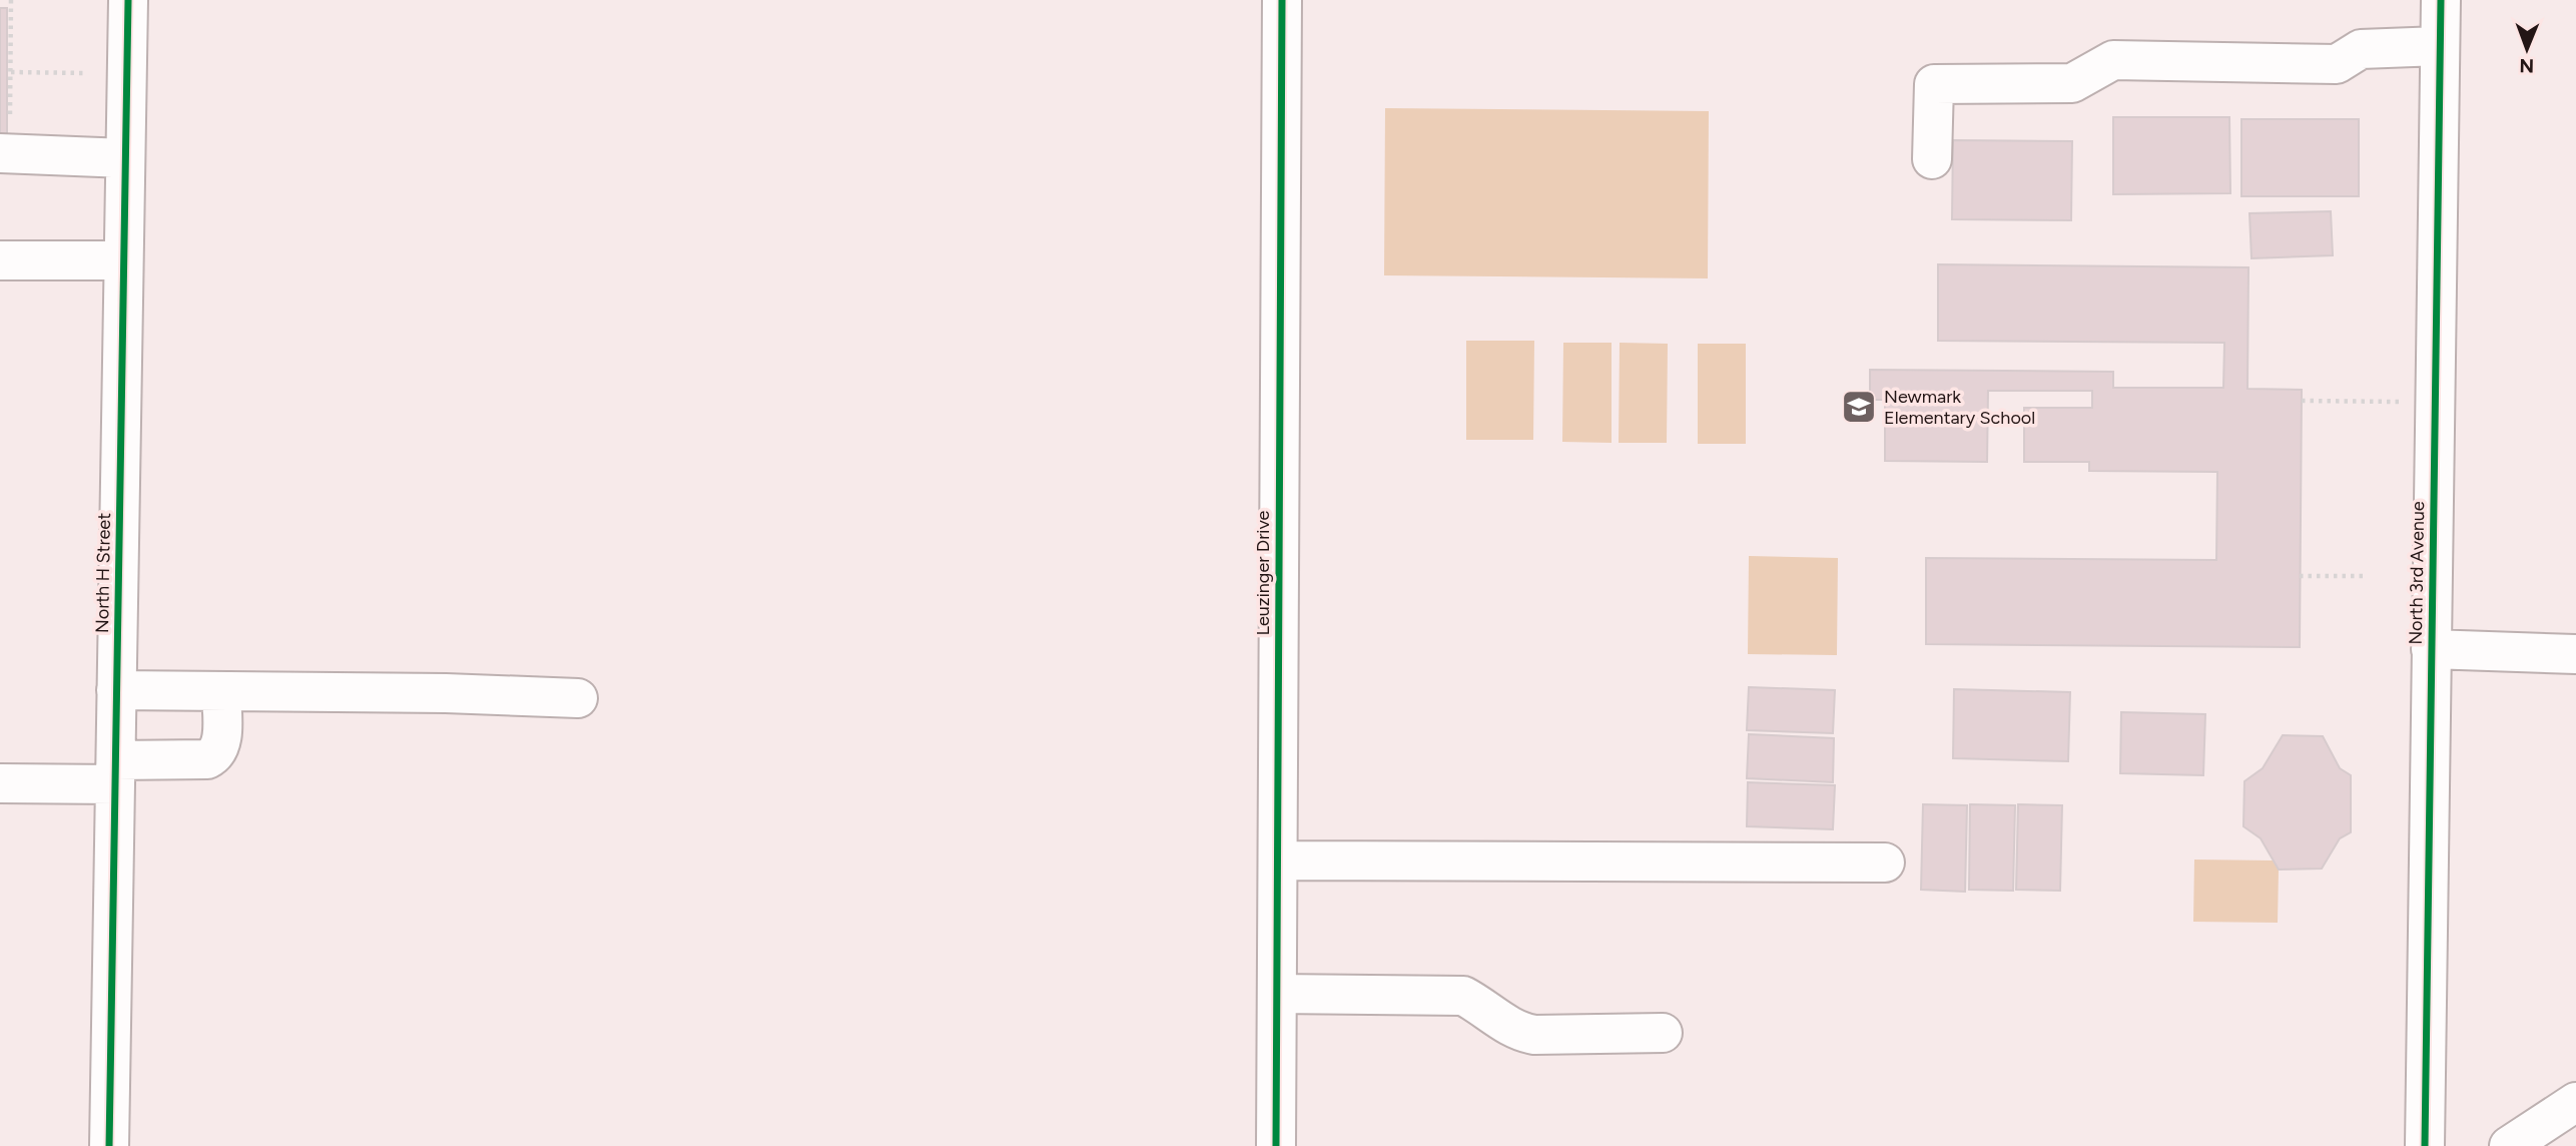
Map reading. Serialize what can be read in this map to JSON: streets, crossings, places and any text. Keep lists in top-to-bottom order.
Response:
{
  "streets": {
    "street": ["North H Street", "Leuzinger Drive", "North 3rd Avenue"]
  },
  "places": {
    "school or university": ["Newmark Elementary School"]
  },
  "north": "bottom"
}
